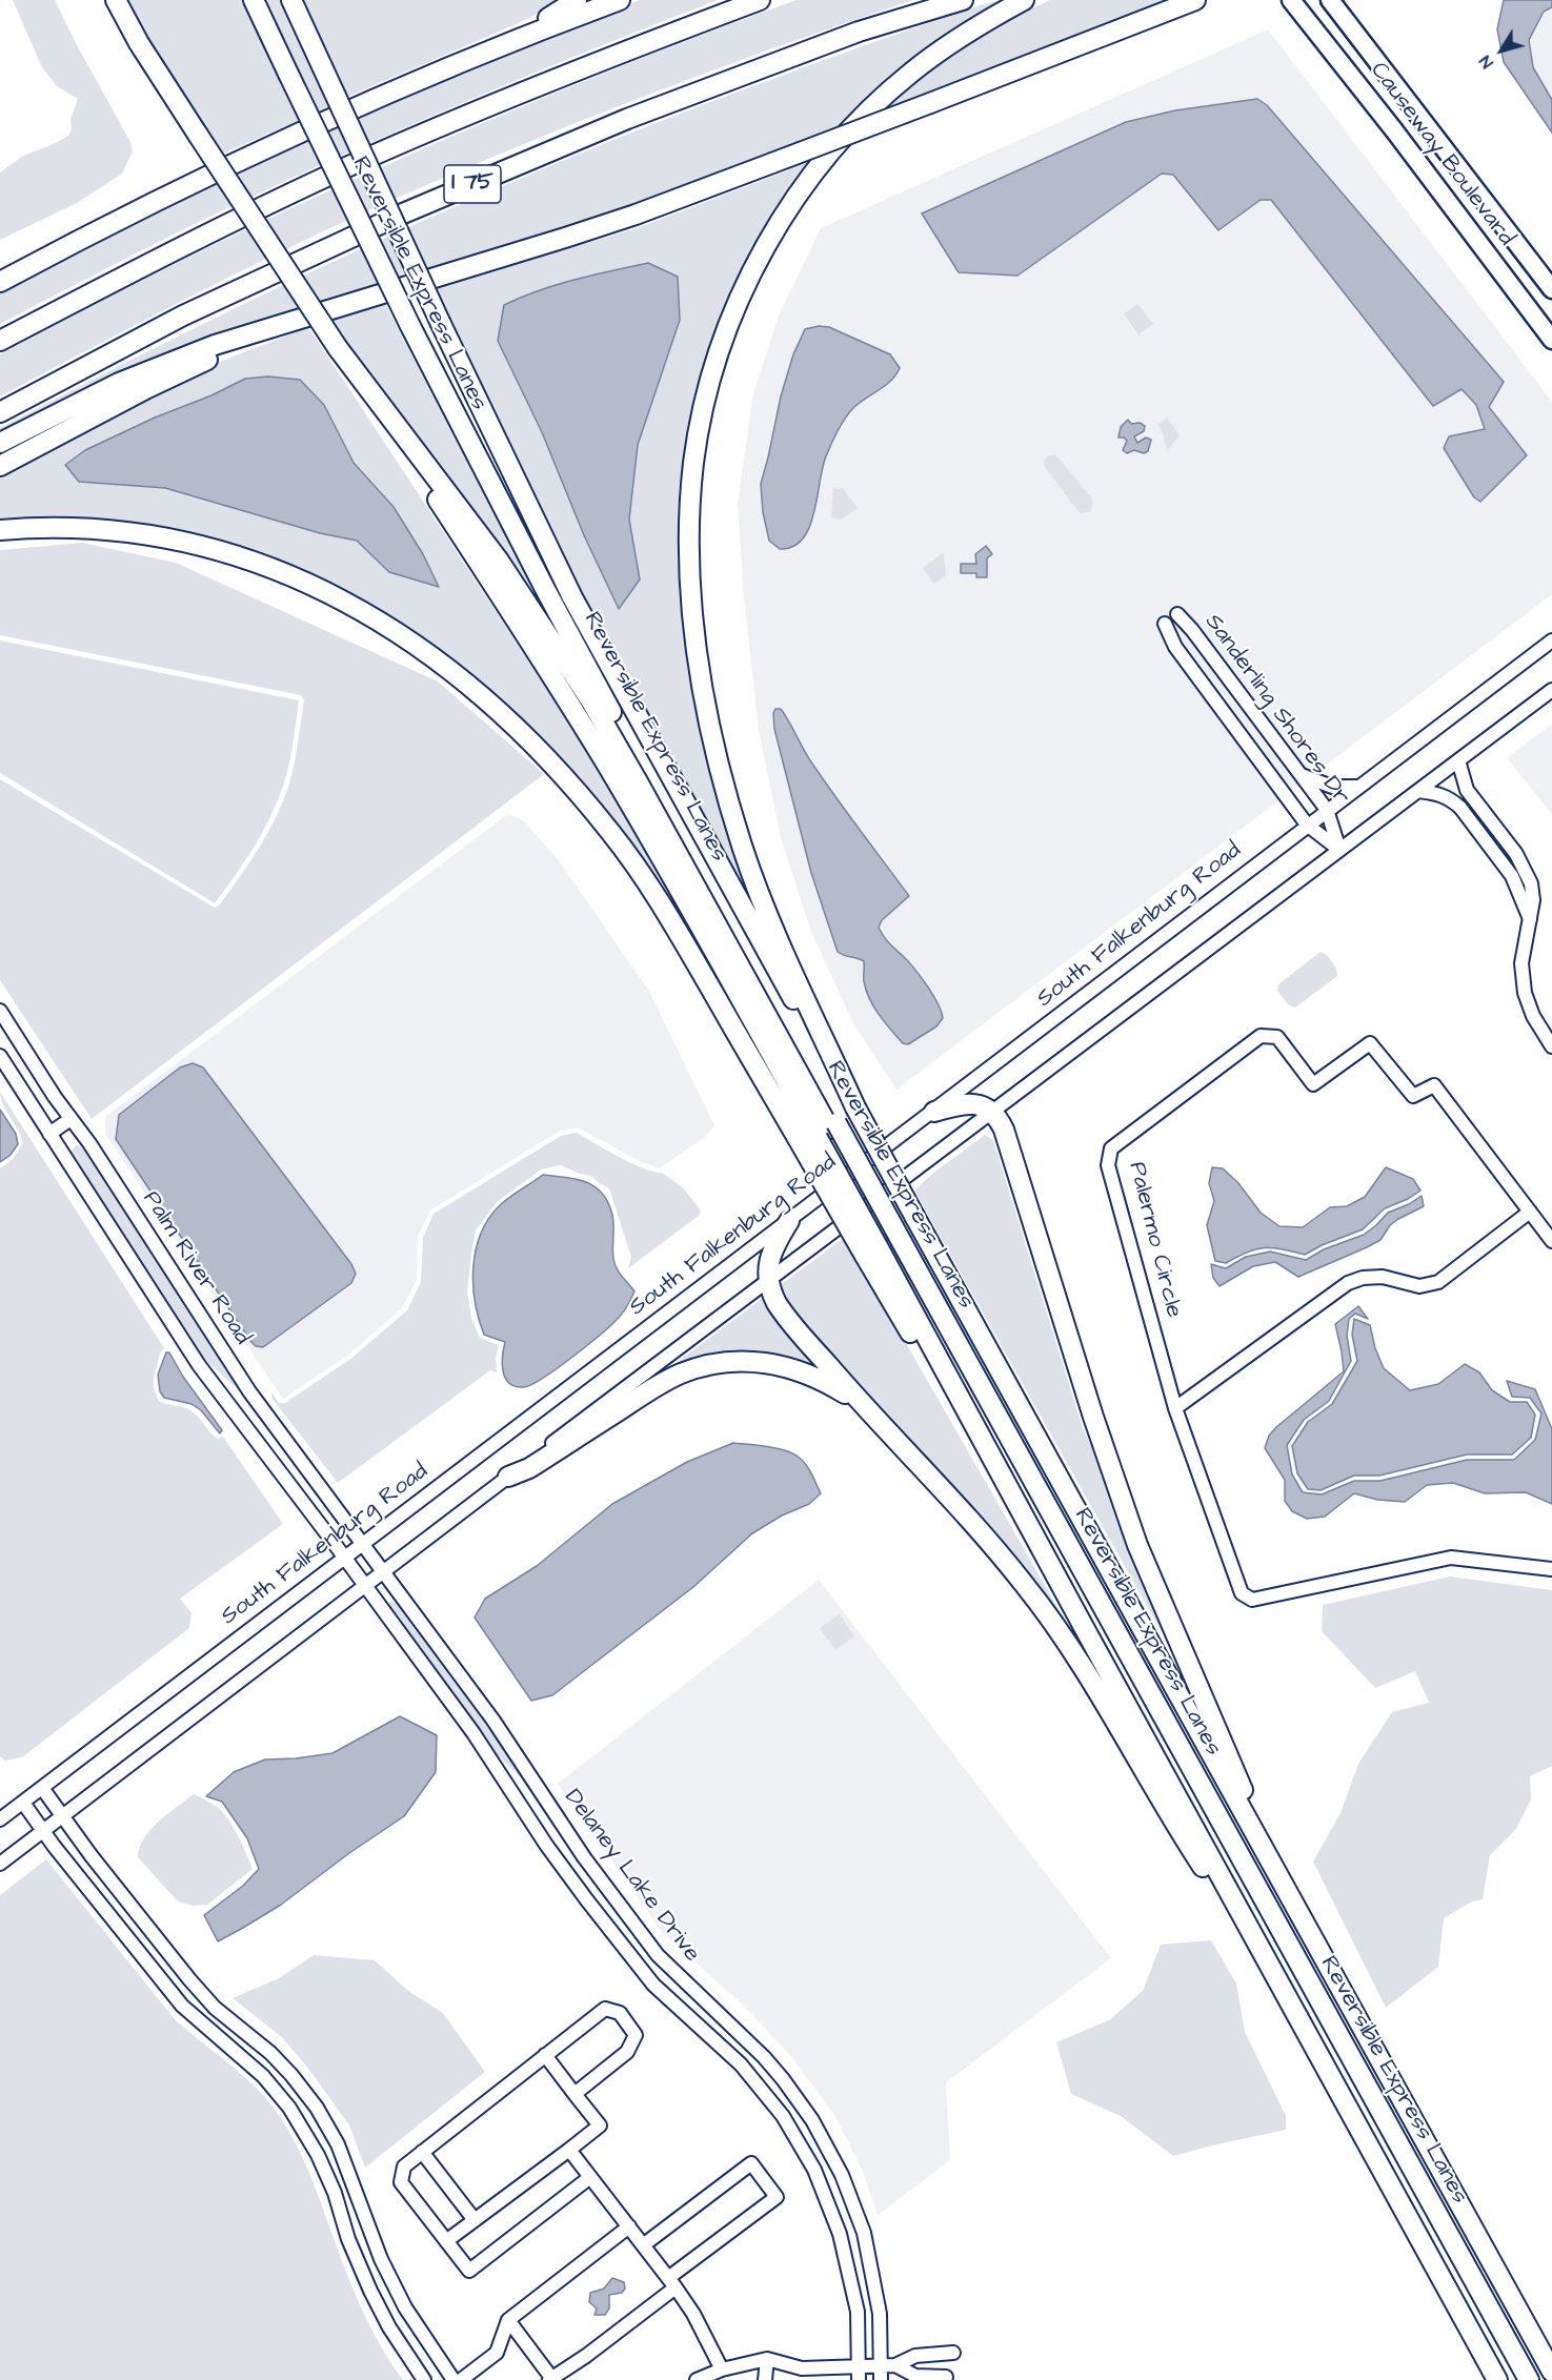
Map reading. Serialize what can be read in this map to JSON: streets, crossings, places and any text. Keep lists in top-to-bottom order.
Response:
{
  "streets": {
    "highway": ["I 75", "Reversible Express Lanes"],
    "main road": ["Causeway Boulevard"],
    "street": [
      "Sanderling Shores Dr",
      "South Falkenburg Road",
      "Palermo Circle",
      "Palm River Road",
      "Delaney Lake Drive"
    ]
  },
  "crossings": [
    ["Sanderling Shores Dr", "South Falkenburg Road"],
    ["South Falkenburg Road", "Palm River Road"],
    ["South Falkenburg Road", "Delaney Lake Drive"],
    ["Palm River Road", "Delaney Lake Drive"]
  ],
  "north": "bottom left"
}
